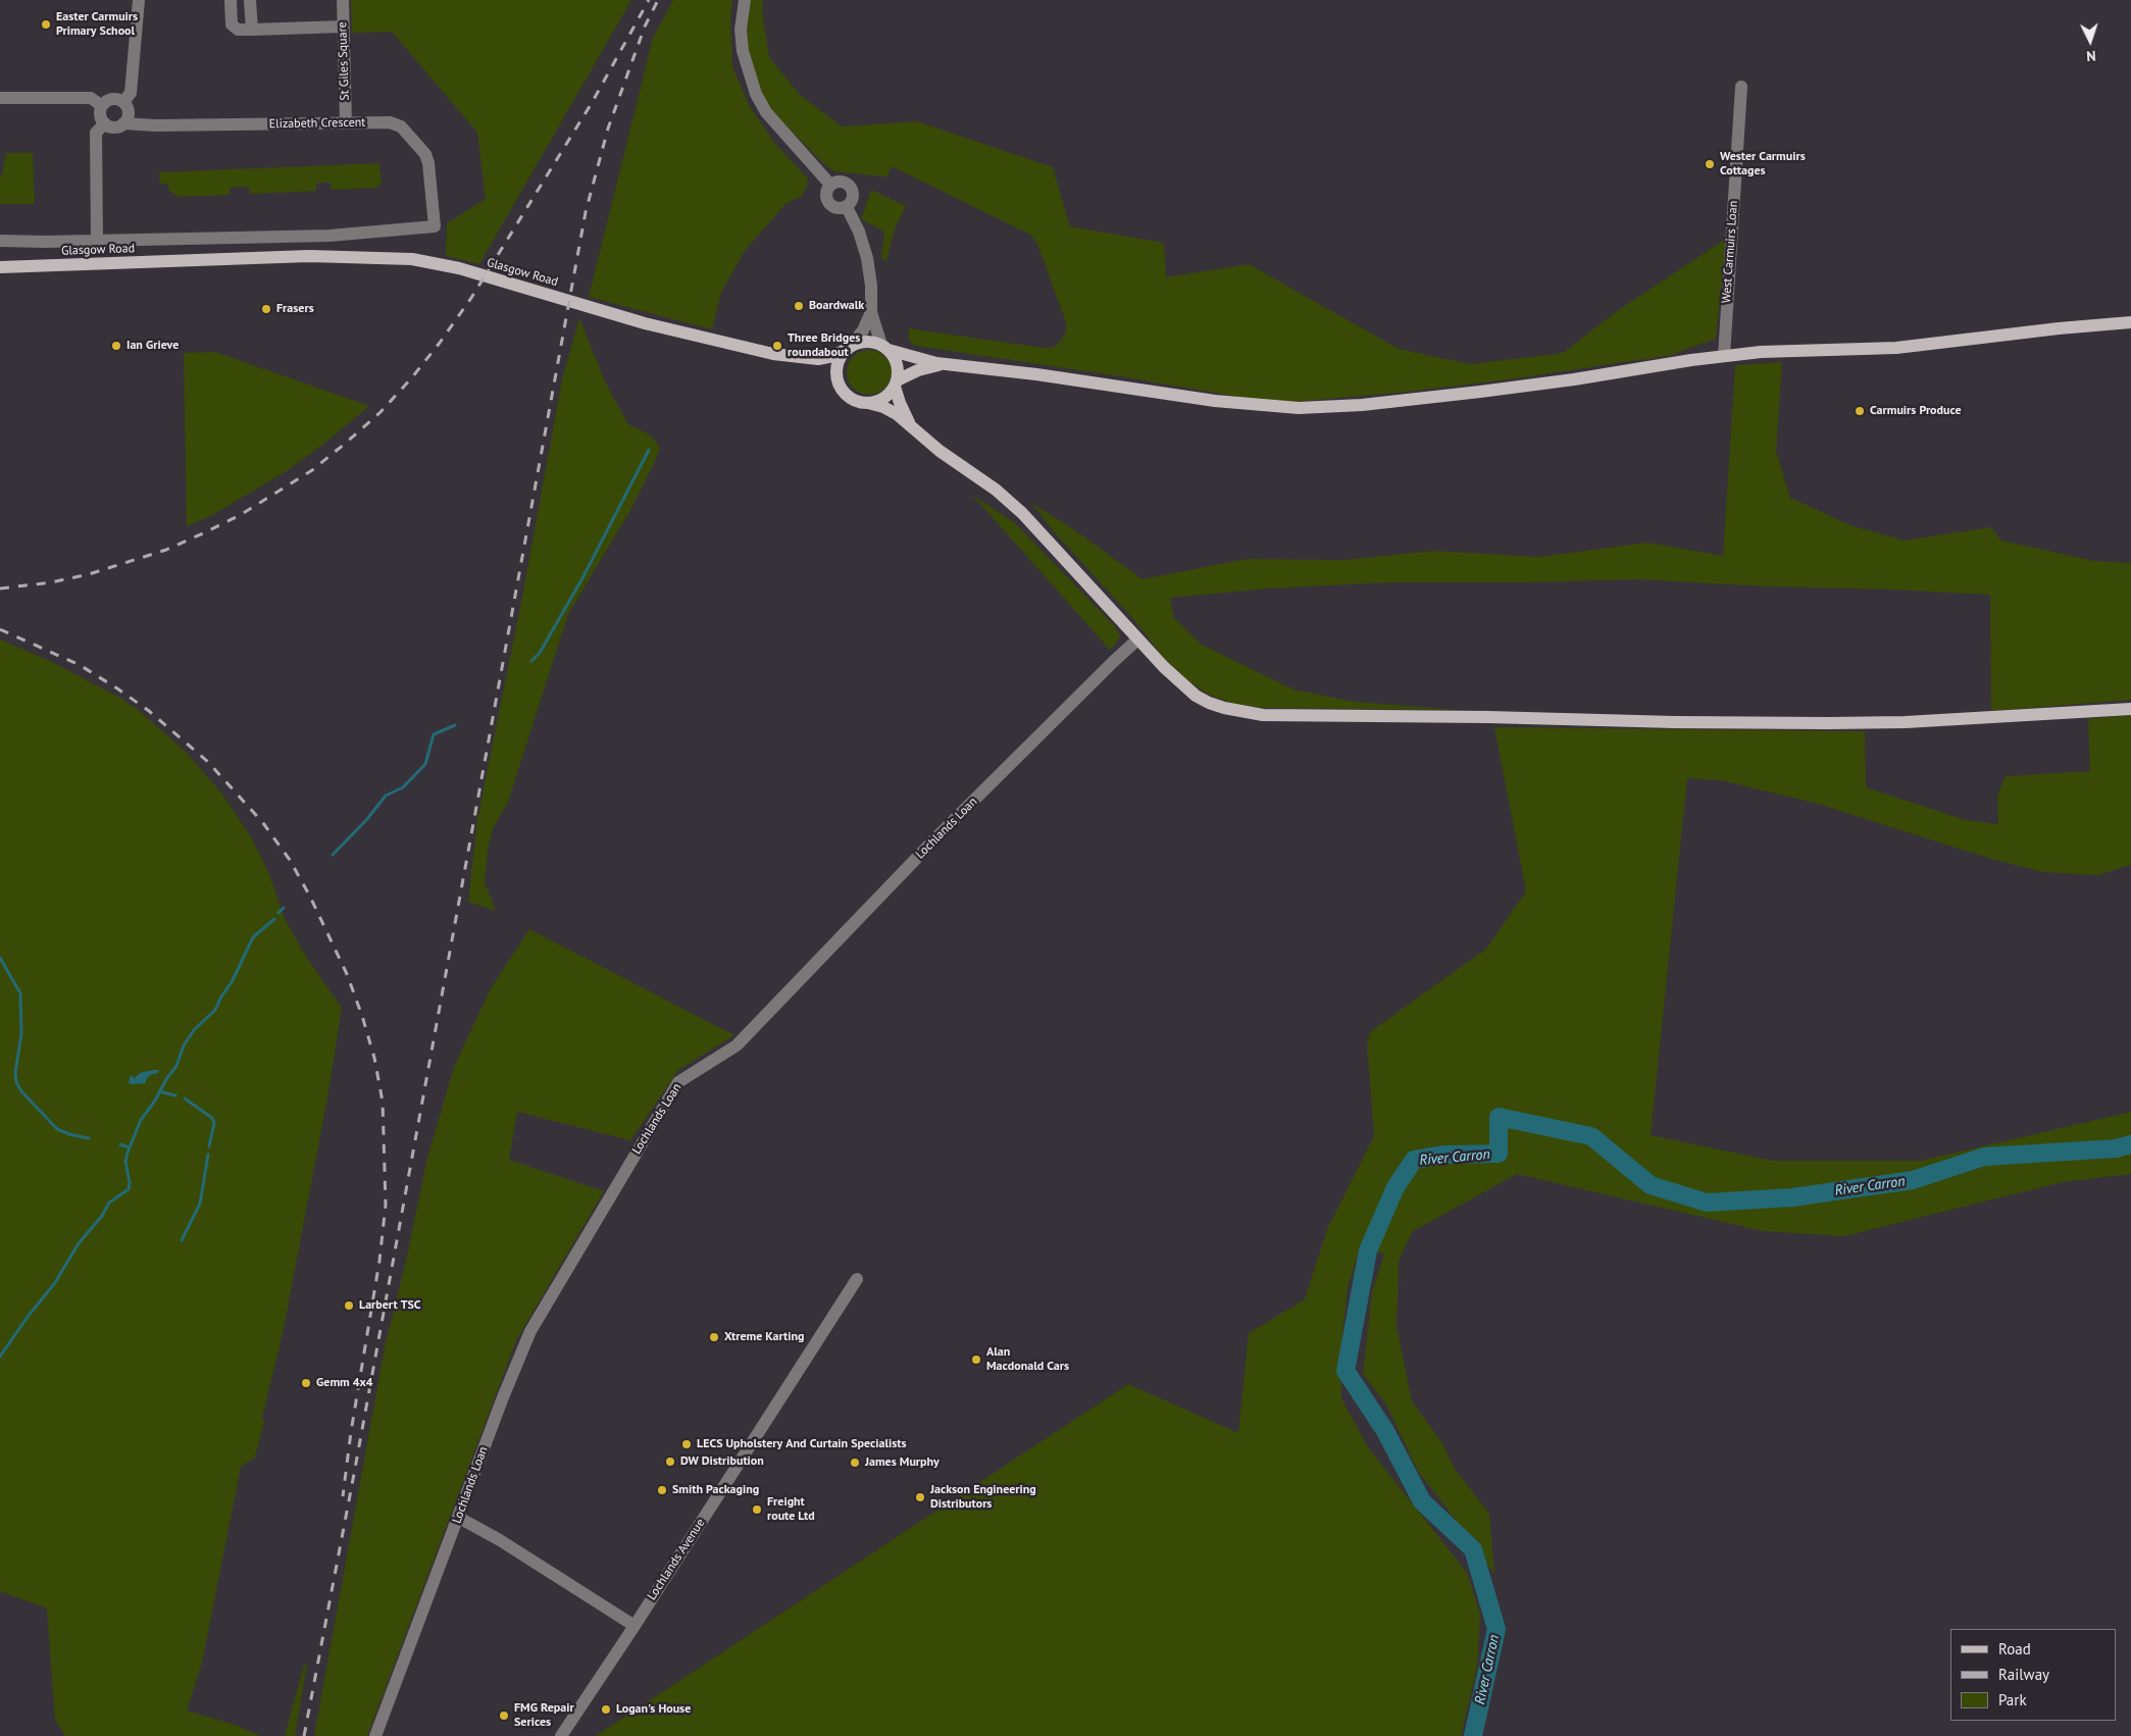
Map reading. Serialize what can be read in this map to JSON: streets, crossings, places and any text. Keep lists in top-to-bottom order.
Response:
{
  "streets": {
    "main road": ["Glasgow Road"],
    "street": [
      "St Giles Square",
      "Elizabeth Crescent",
      "West Carmuirs Loan",
      "Lochlands Loan",
      "Lochlands Avenue"
    ]
  },
  "crossings": [
    ["St Giles Square", "Elizabeth Crescent"],
    ["Elizabeth Crescent", "Glasgow Road"]
  ],
  "water": ["River Carron"],
  "places": [
    "Easter Carmuirs Primary School",
    "Wester Carmuirs Cottages",
    "Boardwalk",
    "Frasers",
    "Ian Grieve",
    "Three Bridges roundabout",
    "Carmuirs Produce",
    "Larbert TSC",
    "Xtreme Karting",
    "Alan Macdonald Cars",
    "Gemm 4x4",
    "LECS Upholstery And Curtain Specialists",
    "DW Distribution",
    "James Murphy",
    "Smith Packaging",
    "Jackson Engineering Distributors",
    "Freight route Ltd",
    "Logan's House",
    "FMG Repair Serices"
  ],
  "legend": ["Road", "Railway", "Park"],
  "north": "bottom"
}
